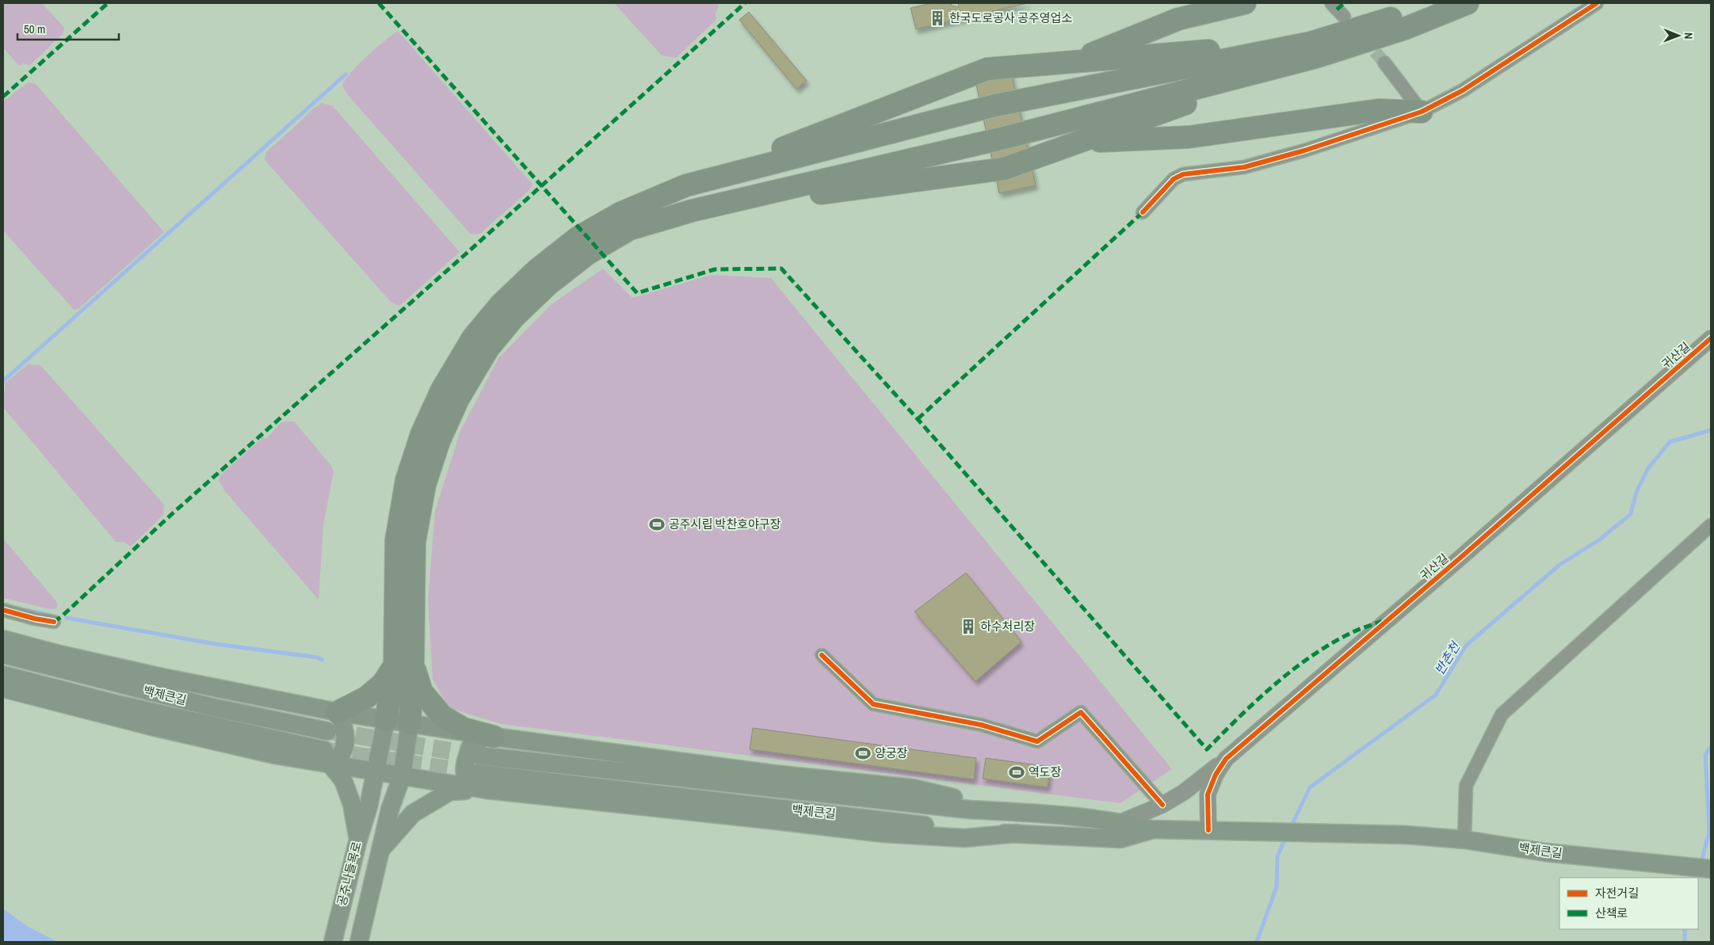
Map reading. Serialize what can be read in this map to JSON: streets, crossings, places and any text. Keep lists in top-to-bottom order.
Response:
{
  "streets": {
    "main road": ["백제큰길", "공주나들목로"],
    "street": ["귀산길"]
  },
  "crossings": [
    ["귀산길", "백제큰길"]
  ],
  "water": ["반촌천"],
  "places": {
    "building": ["한국도로공사 공주영업소", "하수처리장"],
    "sports": ["공주시립 박찬호야구장", "양궁장", "역도장"]
  },
  "legend": ["자전거길", "산책로"],
  "scale_bar": "50 m",
  "north": "right"
}
